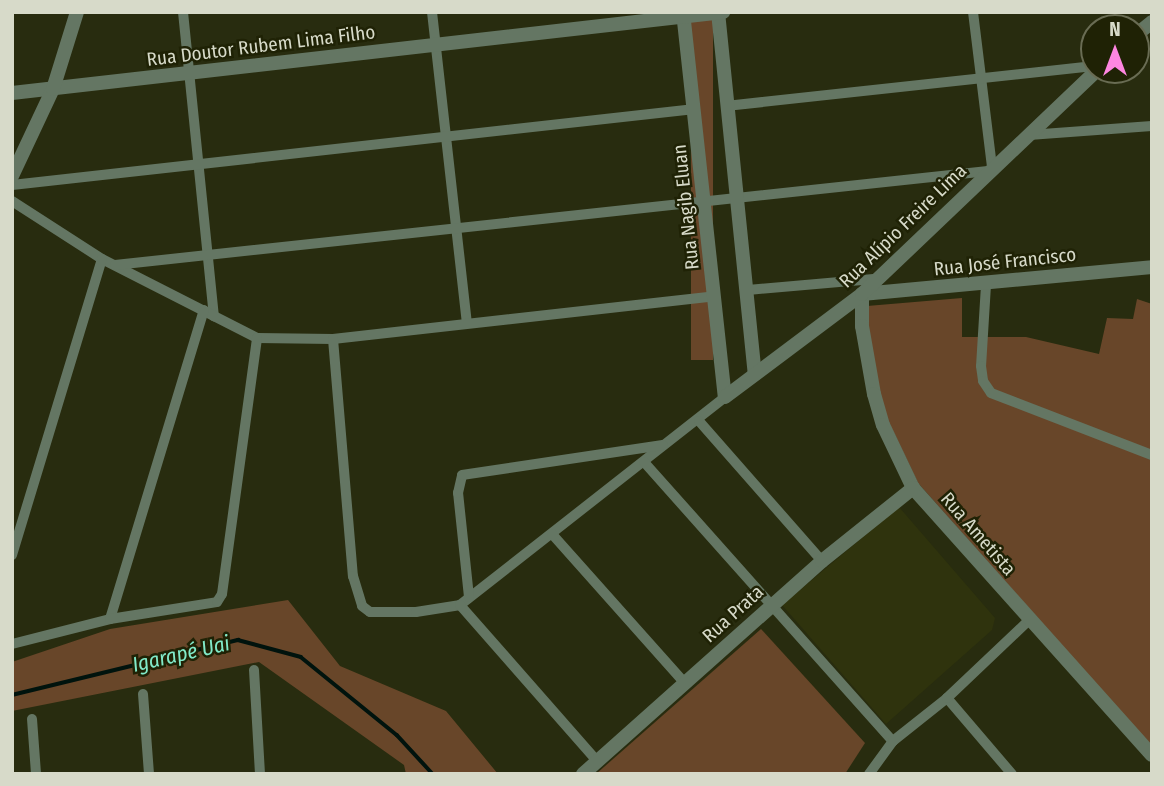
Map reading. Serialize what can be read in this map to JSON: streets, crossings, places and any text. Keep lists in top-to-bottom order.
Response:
{
  "streets": {
    "street": [
      "Rua Doutor Rubem Lima Filho",
      "Rua Nagib Eluan",
      "Rua Alípio Freire Lima",
      "Rua José Francisco",
      "Rua Ametista",
      "Rua Prata"
    ]
  },
  "crossings": [
    ["Rua Doutor Rubem Lima Filho", "Rua Nagib Eluan"],
    ["Rua Nagib Eluan", "Rua Alípio Freire Lima"],
    ["Rua Alípio Freire Lima", "Rua José Francisco"],
    ["Rua Alípio Freire Lima", "Rua Ametista"],
    ["Rua José Francisco", "Rua Ametista"],
    ["Rua Ametista", "Rua Prata"]
  ],
  "water": ["Igarapé Uai"],
  "north": "top"
}
